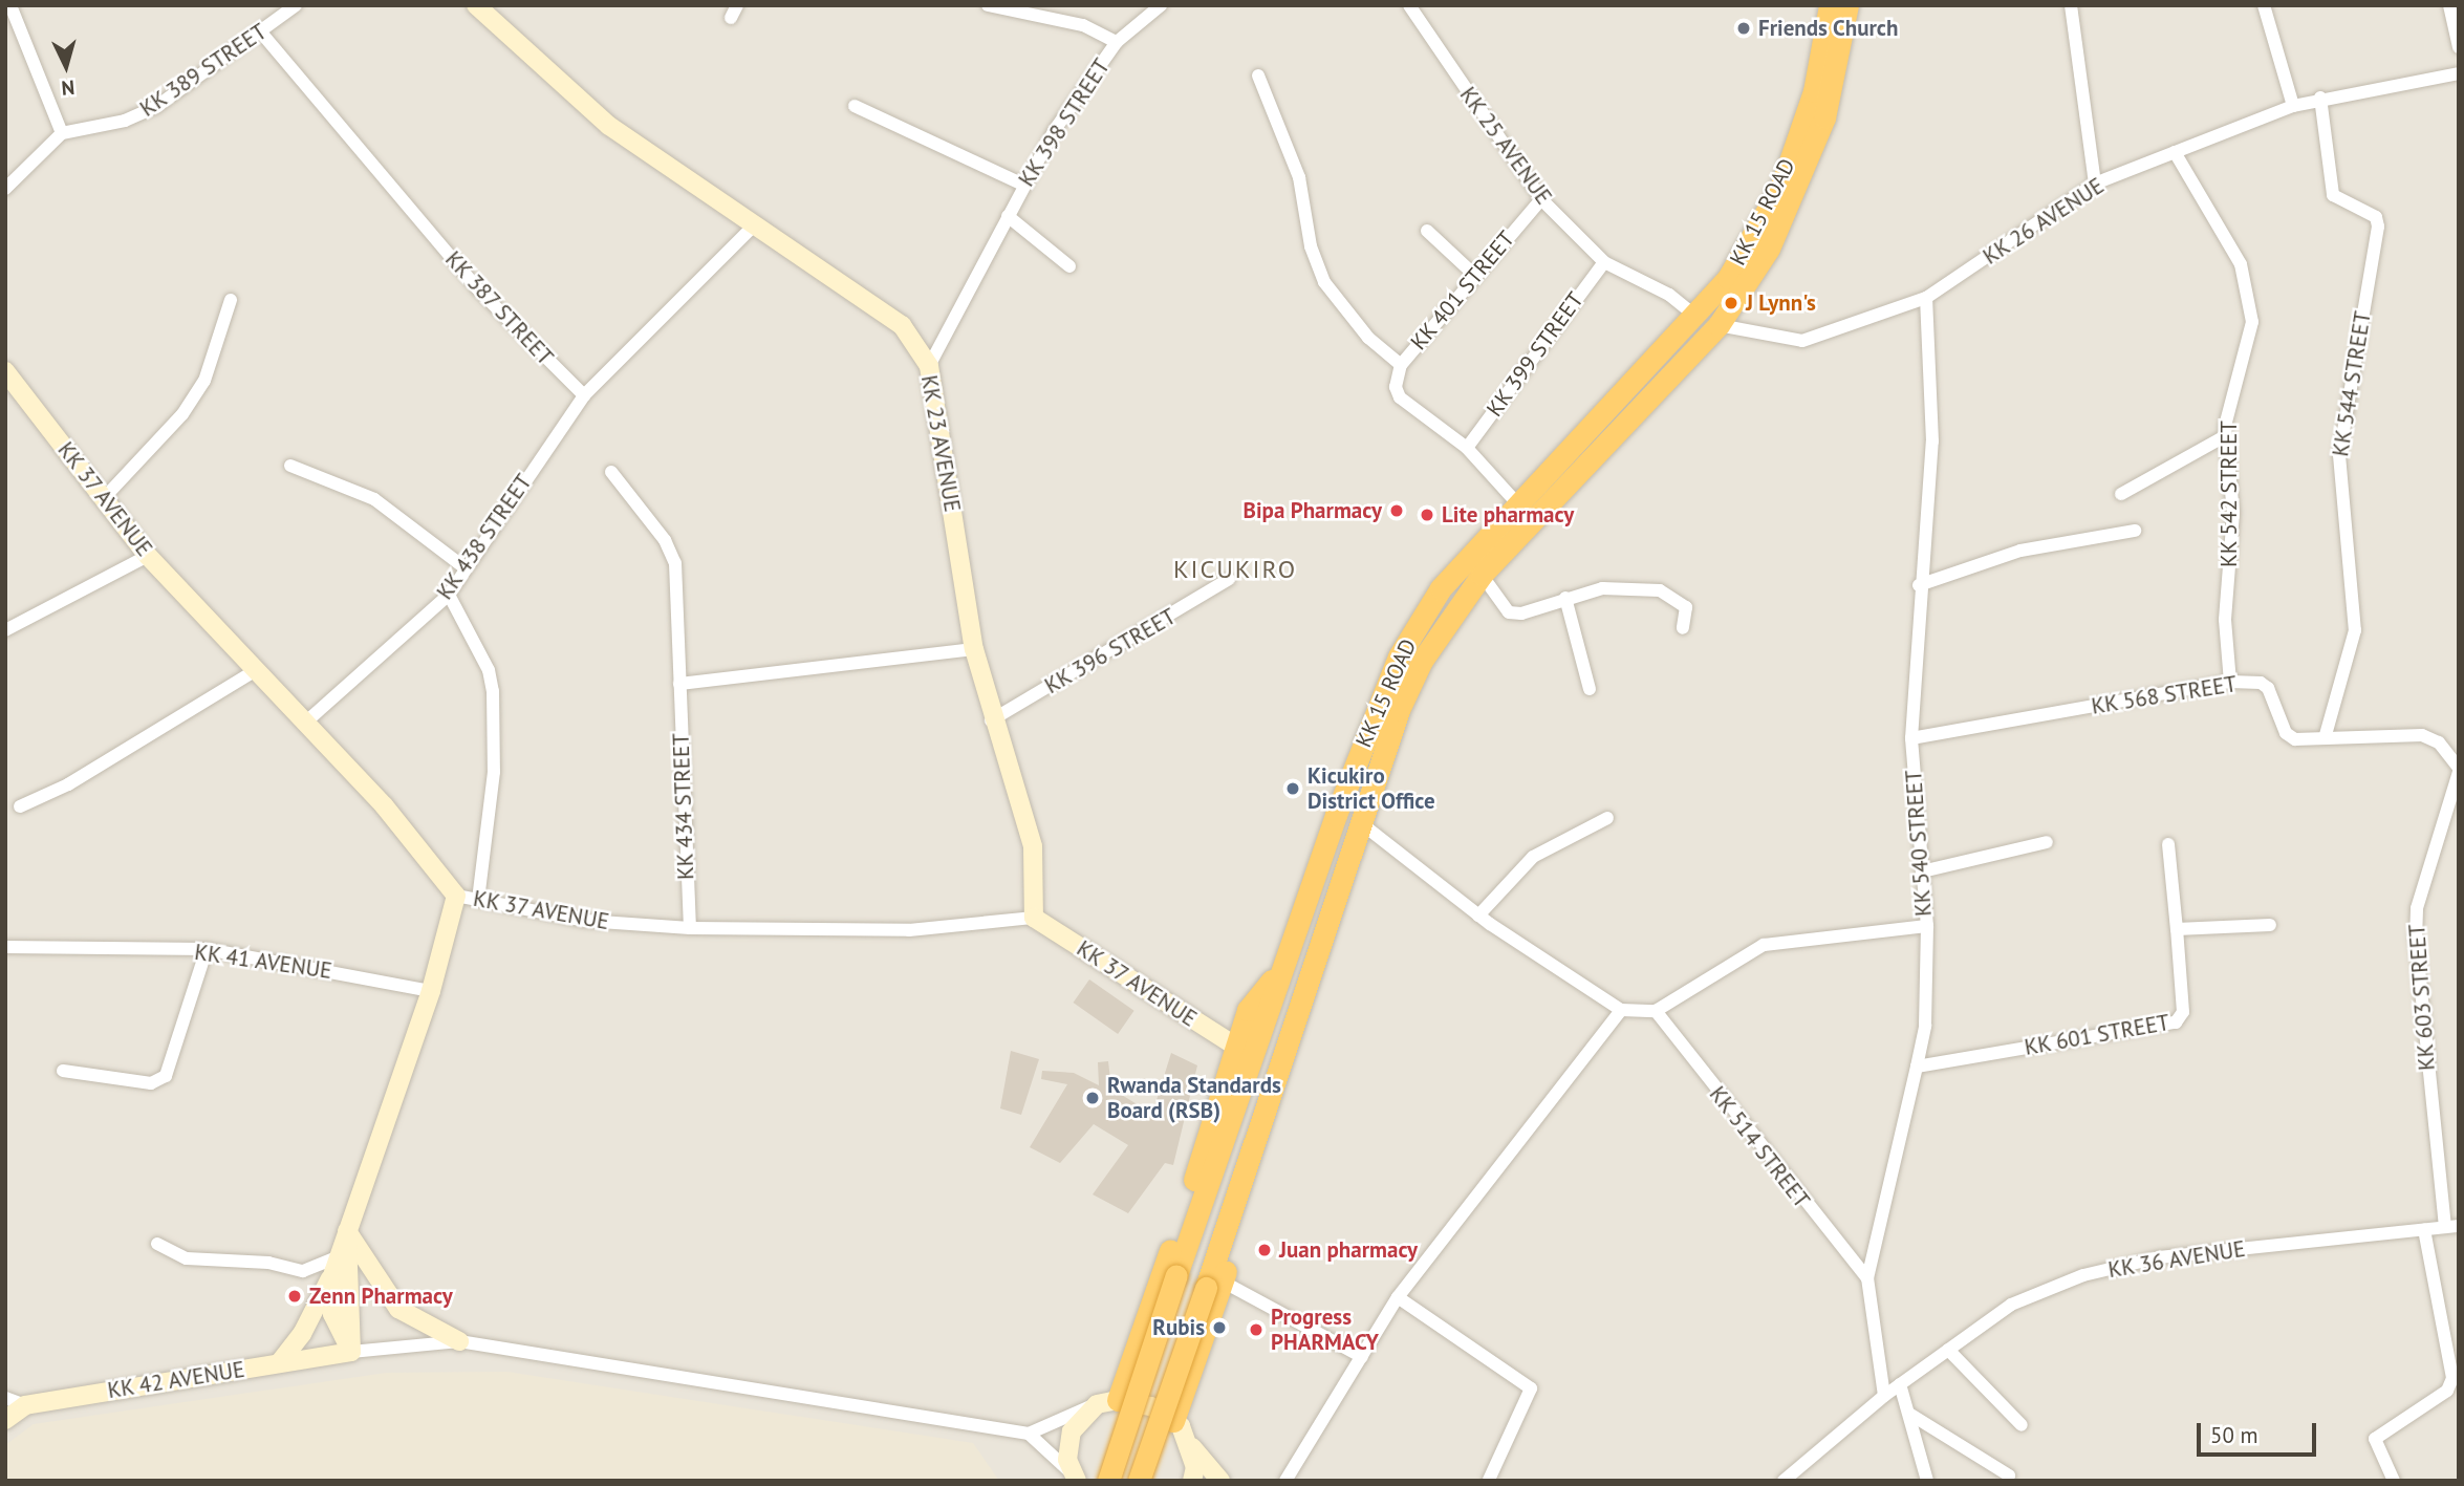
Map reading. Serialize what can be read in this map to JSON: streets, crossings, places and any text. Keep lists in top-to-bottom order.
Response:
{
  "streets": {
    "highway": ["KK 15 ROAD"],
    "main road": ["KK 23 AVENUE", "KK 37 AVENUE", "KK 42 AVENUE"],
    "street": [
      "KK 389 STREET",
      "KK 398 STREET",
      "KK 25 AVENUE",
      "KK 26 AVENUE",
      "KK 401 STREET",
      "KK 387 STREET",
      "KK 399 STREET",
      "KK 544 STREET",
      "KK 542 STREET",
      "KK 438 STREET",
      "KK 396 STREET",
      "KK 568 STREET",
      "KK 434 STREET",
      "KK 540 STREET",
      "KK 41 AVENUE",
      "KK 603 STREET",
      "KK 601 STREET",
      "KK 514 STREET",
      "KK 36 AVENUE"
    ]
  },
  "crossings": [
    ["KK 389 STREET", "KK 387 STREET"],
    ["KK 398 STREET", "KK 23 AVENUE"],
    ["KK 25 AVENUE", "KK 15 ROAD"],
    ["KK 25 AVENUE", "KK 401 STREET"],
    ["KK 25 AVENUE", "KK 399 STREET"],
    ["KK 15 ROAD", "KK 26 AVENUE"],
    ["KK 26 AVENUE", "KK 544 STREET"],
    ["KK 26 AVENUE", "KK 542 STREET"],
    ["KK 26 AVENUE", "KK 540 STREET"],
    ["KK 401 STREET", "KK 399 STREET"],
    ["KK 387 STREET", "KK 438 STREET"],
    ["KK 544 STREET", "KK 568 STREET"],
    ["KK 23 AVENUE", "KK 37 AVENUE"],
    ["KK 23 AVENUE", "KK 396 STREET"],
    ["KK 542 STREET", "KK 568 STREET"],
    ["KK 37 AVENUE", "KK 438 STREET"],
    ["KK 37 AVENUE", "KK 434 STREET"],
    ["KK 568 STREET", "KK 540 STREET"],
    ["KK 568 STREET", "KK 603 STREET"],
    ["KK 540 STREET", "KK 514 STREET"],
    ["KK 603 STREET", "KK 36 AVENUE"]
  ],
  "districts": ["KICUKIRO"],
  "places": [
    "Friends Church",
    "J Lynn's",
    "Bipa Pharmacy",
    "Lite pharmacy",
    "Kicukiro District Office",
    "Rwanda Standards Board (RSB)",
    "Juan pharmacy",
    "Zenn Pharmacy",
    "Rubis",
    "Progress PHARMACY"
  ],
  "scale_bar": "50 m",
  "north": "bottom"
}
